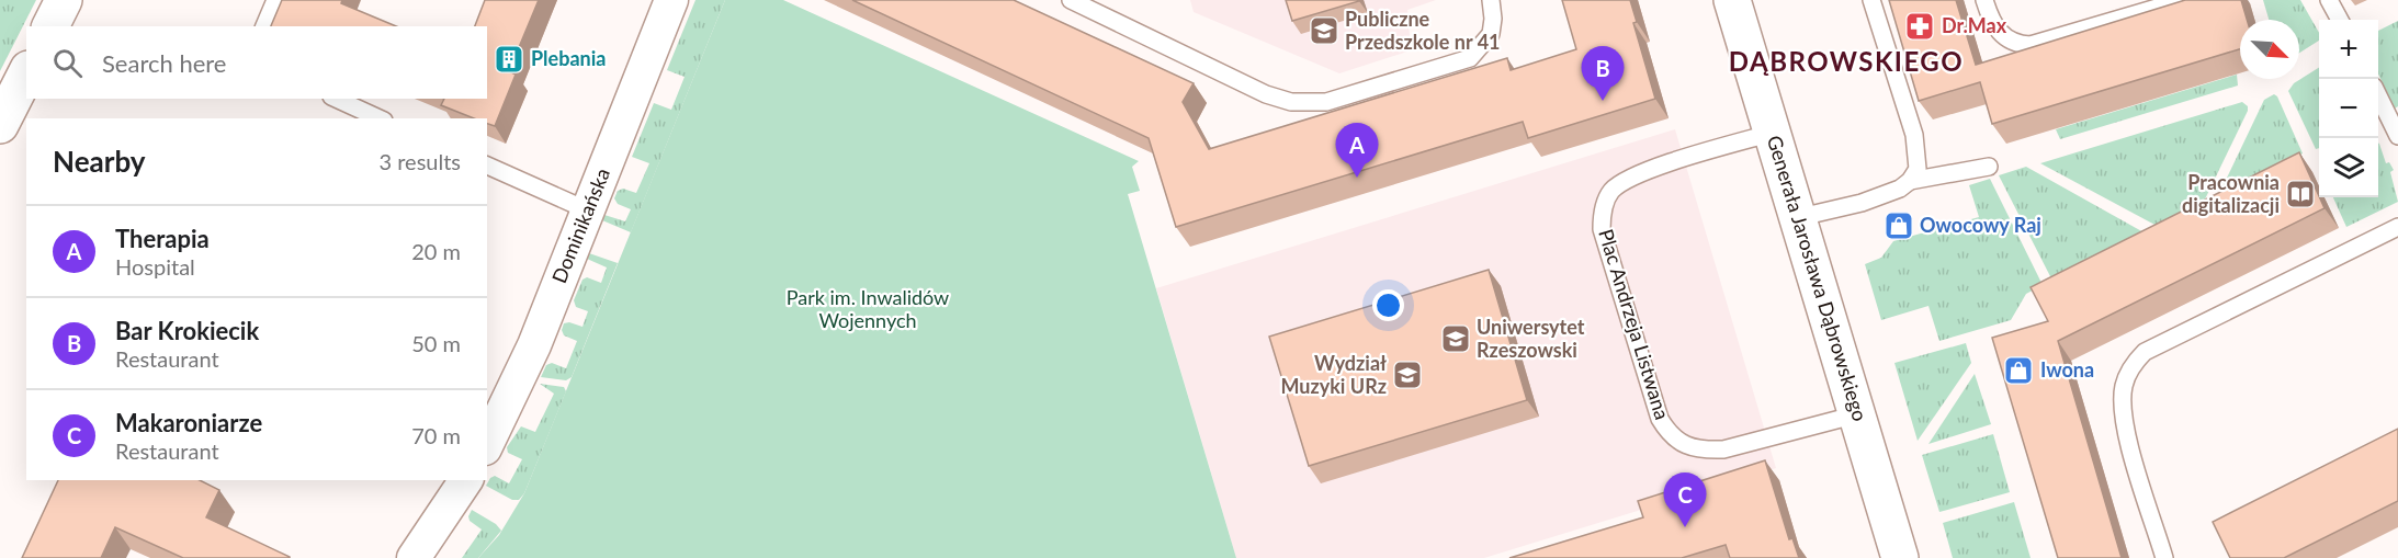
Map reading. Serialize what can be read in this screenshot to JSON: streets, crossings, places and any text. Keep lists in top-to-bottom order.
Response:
{
  "streets": {
    "main road": ["Generała Jarosława Dąbrowskiego"],
    "street": ["Dominikańska"],
    "lane": ["Plac Andrzeja Listwana"]
  },
  "crossings": [
    ["Generała Jarosława Dąbrowskiego", "Plac Andrzeja Listwana"]
  ],
  "districts": ["DĄBROWSKIEGO"],
  "parks": ["Park im. Inwalidów Wojennych"],
  "places": {
    "pharmacy": ["Dr.Max"],
    "school or university": ["Publiczne Przedszkole nr 41", "Uniwersytet Rzeszowski", "Wydział Muzyki URz"],
    "building": ["Plebania"],
    "library": ["Pracownia digitalizacji"],
    "shop": ["Owocowy Raj", "Iwona"]
  },
  "north": "bottom right",
  "page": {
    "map_buttons": ["+", "−"],
    "search": "Search here",
    "pins": ["B", "A", "C"],
    "heading": ["Nearby", "3 results"],
    "list": [
      {
        "mark": "A",
        "name": "Therapia",
        "note": "Hospital",
        "value": "20 m"
      },
      {
        "mark": "B",
        "name": "Bar Krokiecik",
        "note": "Restaurant",
        "value": "50 m"
      },
      {
        "mark": "C",
        "name": "Makaroniarze",
        "note": "Restaurant",
        "value": "70 m"
      }
    ]
  }
}
